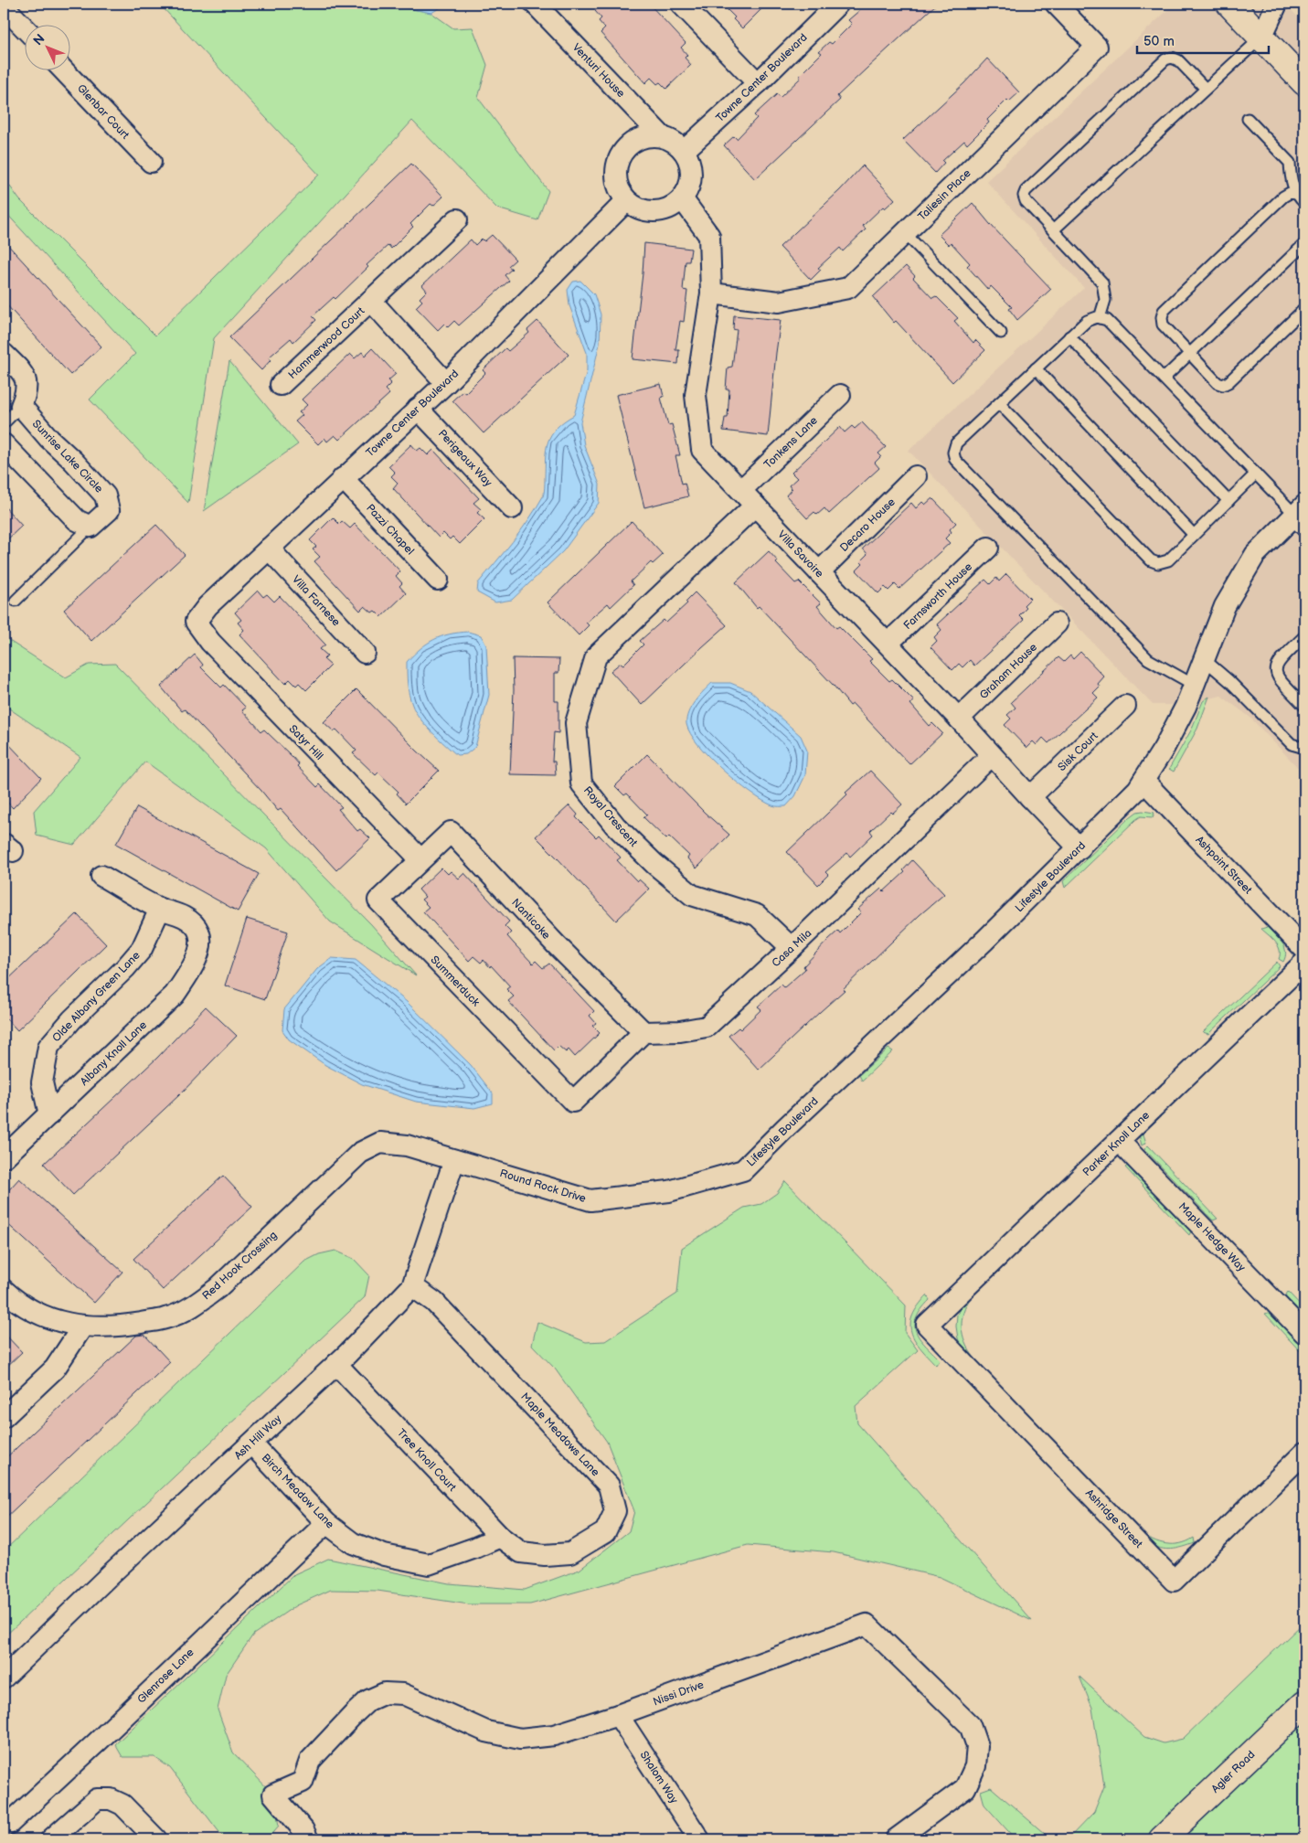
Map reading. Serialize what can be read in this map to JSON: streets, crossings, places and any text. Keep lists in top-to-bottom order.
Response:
{
  "streets": {
    "main road": ["Agler Road"],
    "street": [
      "Venturi House",
      "Towne Center Boulevard",
      "Glenbar Court",
      "Taliesin Place",
      "Hammerwood Court",
      "Tonkens Lane",
      "Sunrise Lake Circle",
      "Perigeaux Way",
      "Decaro House",
      "Pazzi Chapel",
      "Villa Savoire",
      "Farnsworth House",
      "Villa Farnese",
      "Graham House",
      "Satyr Hill",
      "Sisk Court",
      "Royal Crescent",
      "Ashpoint Street",
      "Lifestyle Boulevard",
      "Nanticoke",
      "Casa Mila",
      "Summerduck",
      "Olde Albany Green Lane",
      "Albany Knoll Lane",
      "Parker Knoll Lane",
      "Round Rock Drive",
      "Maple Hedge Way",
      "Red Hook Crossing",
      "Maple Meadows Lane",
      "Ash Hill Way",
      "Tree Knoll Court",
      "Birch Meadow Lane",
      "Ashridge Street",
      "Glenrose Lane",
      "Nissi Drive",
      "Shalom Way"
    ]
  },
  "crossings": [
    ["Venturi House", "Towne Center Boulevard"],
    ["Venturi House", "Villa Savoire"],
    ["Towne Center Boulevard", "Hammerwood Court"],
    ["Towne Center Boulevard", "Perigeaux Way"],
    ["Towne Center Boulevard", "Pazzi Chapel"],
    ["Towne Center Boulevard", "Villa Savoire"],
    ["Towne Center Boulevard", "Villa Farnese"],
    ["Towne Center Boulevard", "Satyr Hill"],
    ["Taliesin Place", "Villa Savoire"],
    ["Tonkens Lane", "Villa Savoire"],
    ["Decaro House", "Villa Savoire"],
    ["Villa Savoire", "Farnsworth House"],
    ["Villa Savoire", "Graham House"],
    ["Villa Savoire", "Sisk Court"],
    ["Villa Savoire", "Royal Crescent"],
    ["Villa Savoire", "Lifestyle Boulevard"],
    ["Villa Savoire", "Casa Mila"],
    ["Satyr Hill", "Nanticoke"],
    ["Satyr Hill", "Summerduck"],
    ["Royal Crescent", "Casa Mila"],
    ["Ashpoint Street", "Lifestyle Boulevard"],
    ["Lifestyle Boulevard", "Round Rock Drive"],
    ["Nanticoke", "Casa Mila"],
    ["Nanticoke", "Summerduck"],
    ["Casa Mila", "Summerduck"],
    ["Olde Albany Green Lane", "Albany Knoll Lane"],
    ["Parker Knoll Lane", "Maple Hedge Way"],
    ["Parker Knoll Lane", "Ashridge Street"],
    ["Round Rock Drive", "Red Hook Crossing"],
    ["Round Rock Drive", "Ash Hill Way"],
    ["Red Hook Crossing", "Ash Hill Way"],
    ["Maple Meadows Lane", "Ash Hill Way"],
    ["Maple Meadows Lane", "Tree Knoll Court"],
    ["Ash Hill Way", "Tree Knoll Court"],
    ["Ash Hill Way", "Birch Meadow Lane"],
    ["Tree Knoll Court", "Birch Meadow Lane"],
    ["Birch Meadow Lane", "Glenrose Lane"],
    ["Nissi Drive", "Shalom Way"]
  ],
  "scale_bar": "50 m",
  "north": "top left"
}
